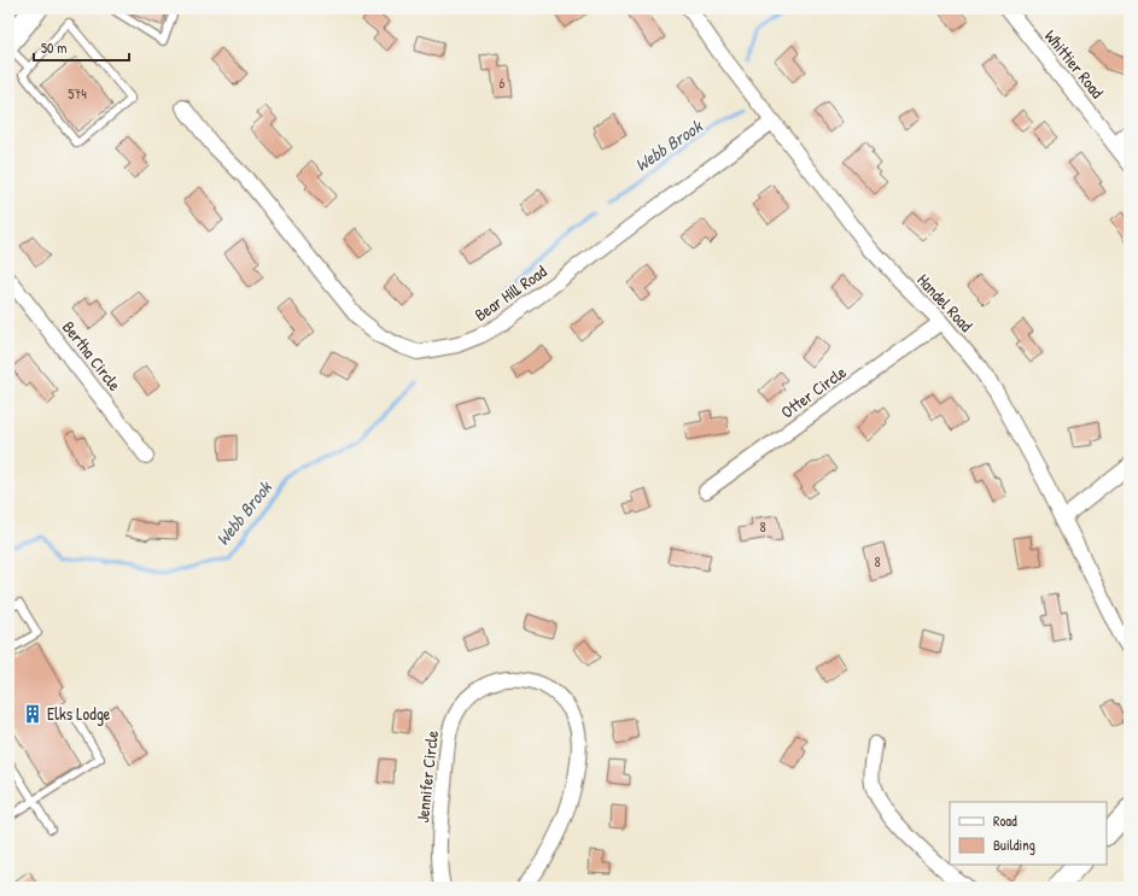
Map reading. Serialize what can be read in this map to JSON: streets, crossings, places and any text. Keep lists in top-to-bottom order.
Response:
{
  "streets": {
    "street": [
      "Whittier Road",
      "Bear Hill Road",
      "Handel Road",
      "Bertha Circle",
      "Otter Circle",
      "Jennifer Circle"
    ]
  },
  "crossings": [
    ["Bear Hill Road", "Handel Road"],
    ["Handel Road", "Otter Circle"]
  ],
  "water": ["Webb Brook"],
  "places": {
    "building": ["Elks Lodge"]
  },
  "house_numbers": [
    "6",
    "574",
    "8",
    "8"
  ],
  "legend": ["Road", "Building"],
  "scale_bar": "50 m"
}
